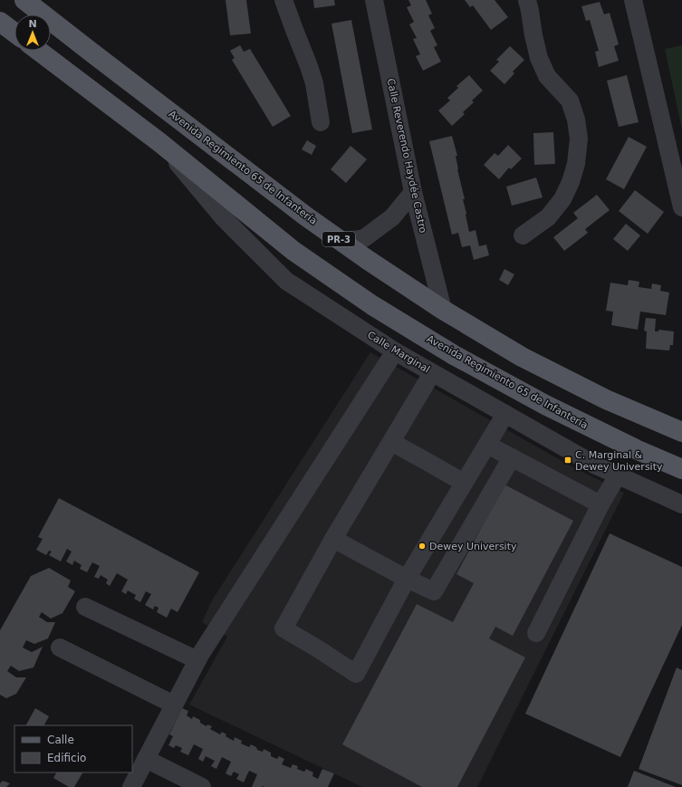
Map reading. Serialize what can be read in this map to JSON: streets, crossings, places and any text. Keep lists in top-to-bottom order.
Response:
{
  "streets": {
    "main road": ["Avenida Regimiento 65 de Infantería", "PR-3"],
    "street": ["Calle Reverendo Haydée Castro", "Calle Marginal"]
  },
  "crossings": [
    ["Calle Reverendo Haydée Castro", "Avenida Regimiento 65 de Infantería"],
    ["Avenida Regimiento 65 de Infantería", "Calle Marginal"]
  ],
  "places": {
    "transit": ["C. Marginal & Dewey University"],
    "other": ["Dewey University"]
  },
  "legend": ["Calle", "Edificio"],
  "north": "top"
}
